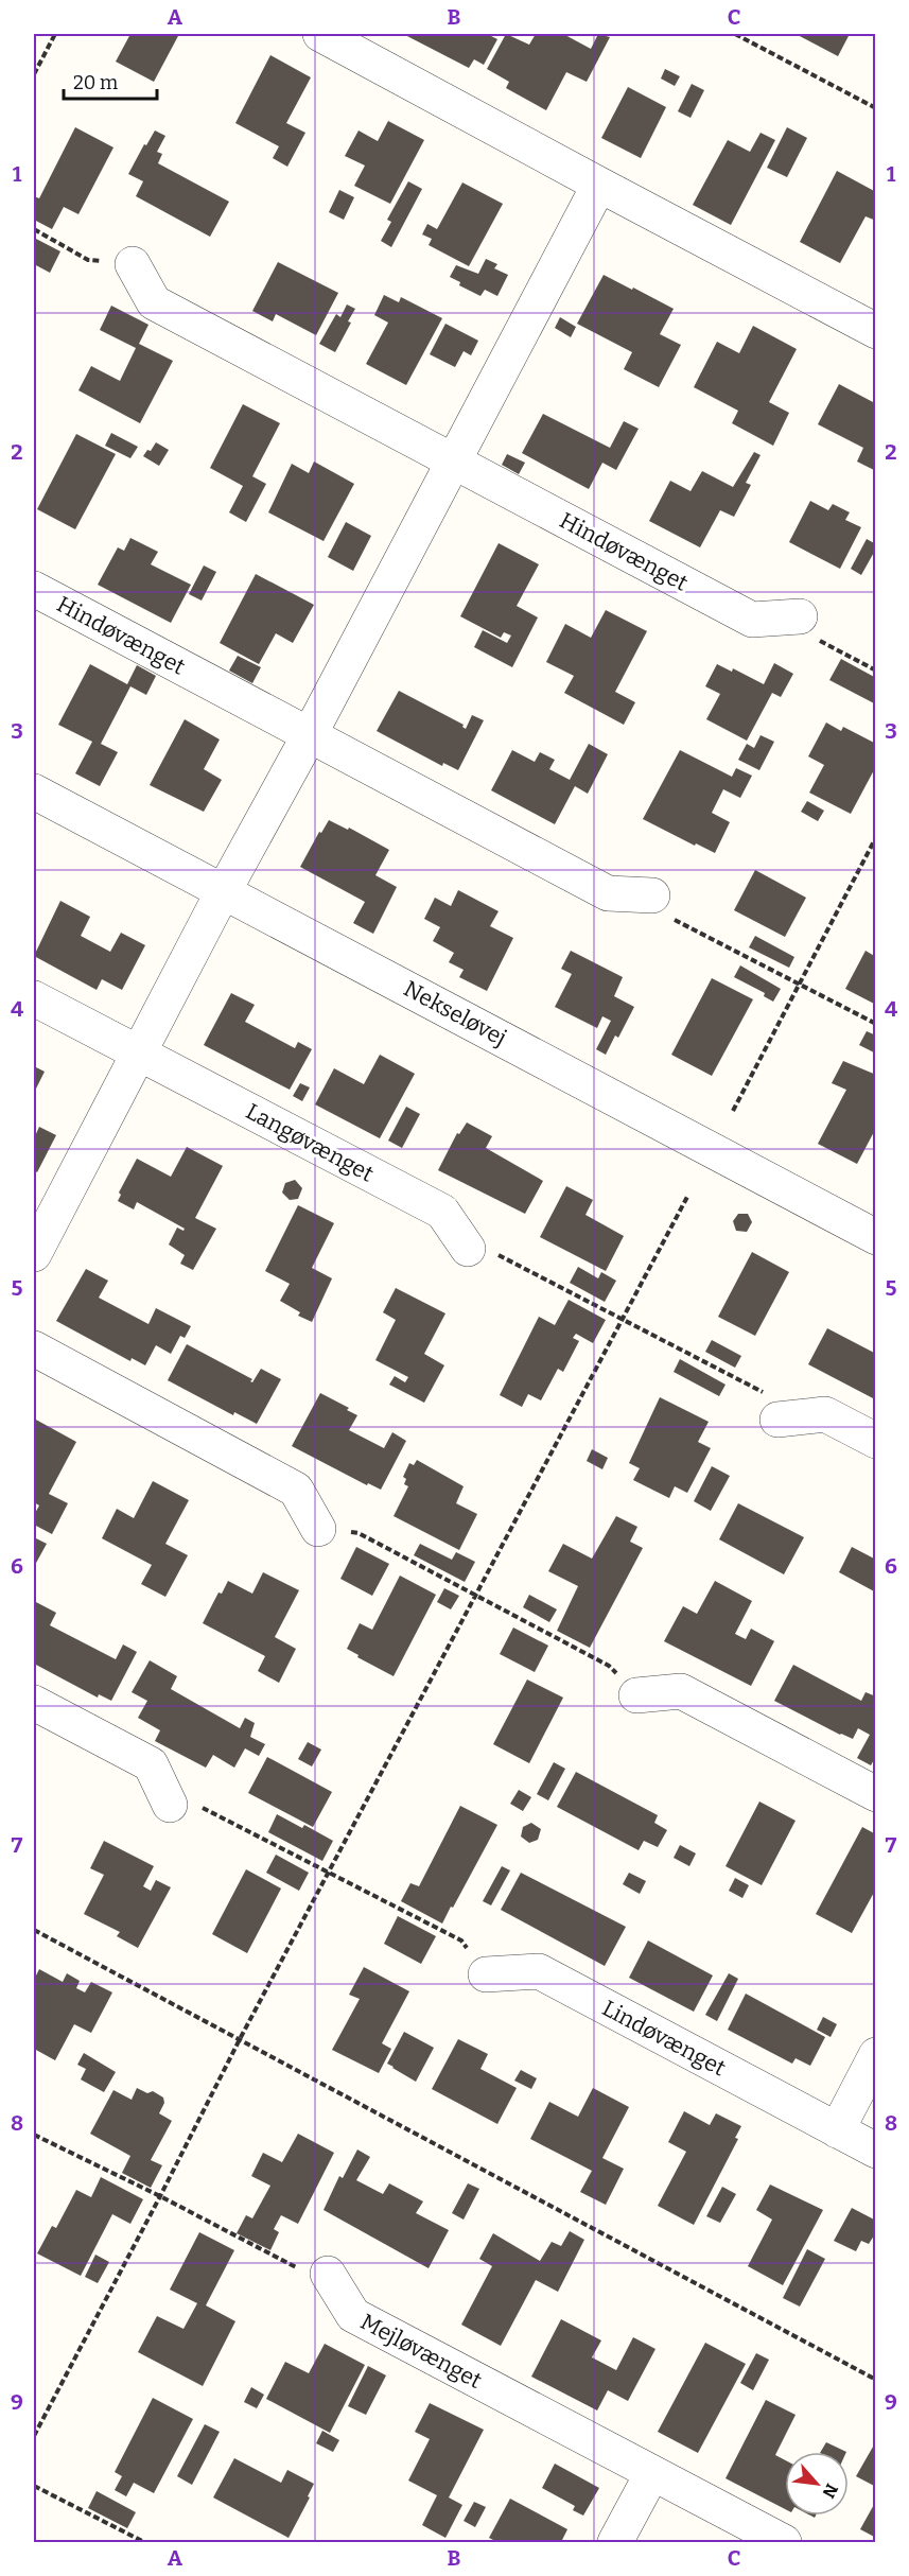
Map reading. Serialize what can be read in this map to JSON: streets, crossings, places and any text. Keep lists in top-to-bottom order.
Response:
{
  "streets": {
    "street": [
      "Hindøvænget",
      "Nekseløvej",
      "Langøvænget",
      "Lindøvænget",
      "Mejløvænget"
    ]
  },
  "scale_bar": "20 m",
  "north": "bottom right",
  "grid": {
    "columns": ["A", "B", "C"],
    "rows": [
      "1",
      "2",
      "3",
      "4",
      "5",
      "6",
      "7",
      "8",
      "9"
    ]
  }
}
